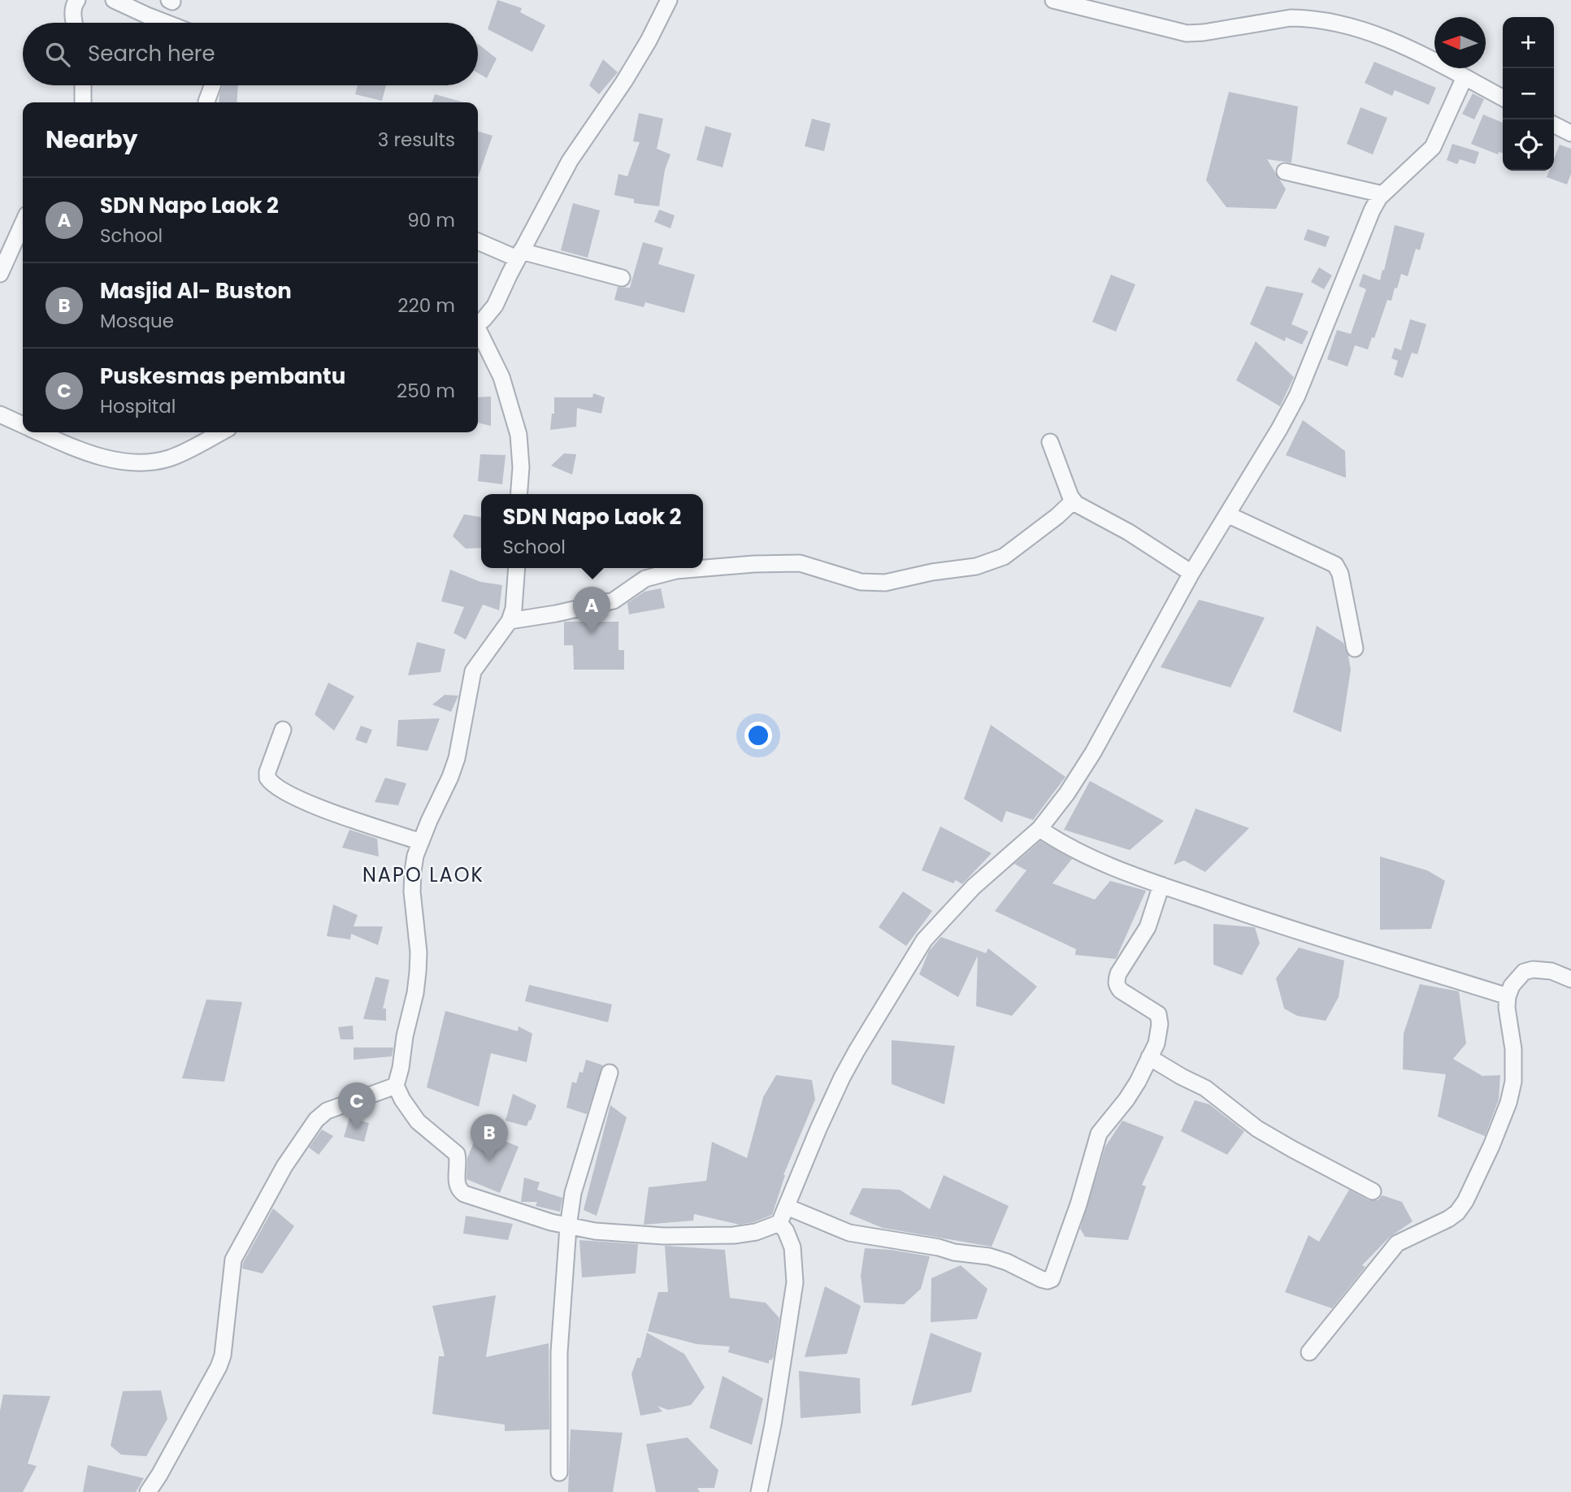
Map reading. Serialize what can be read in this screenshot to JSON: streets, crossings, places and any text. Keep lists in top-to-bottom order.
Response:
{
  "districts": ["NAPO LAOK"],
  "north": "left",
  "page": {
    "map_buttons": ["+", "−"],
    "search": "Search here",
    "heading": ["Nearby", "3 results"],
    "list": [
      {
        "mark": "A",
        "name": "SDN Napo Laok 2",
        "note": "School",
        "value": "90 m"
      },
      {
        "mark": "B",
        "name": "Masjid Al- Buston",
        "note": "Mosque",
        "value": "220 m"
      },
      {
        "mark": "C",
        "name": "Puskesmas pembantu",
        "note": "Hospital",
        "value": "250 m"
      }
    ],
    "popup": ["SDN Napo Laok 2", "School"],
    "pins": ["A", "C", "B"]
  }
}
